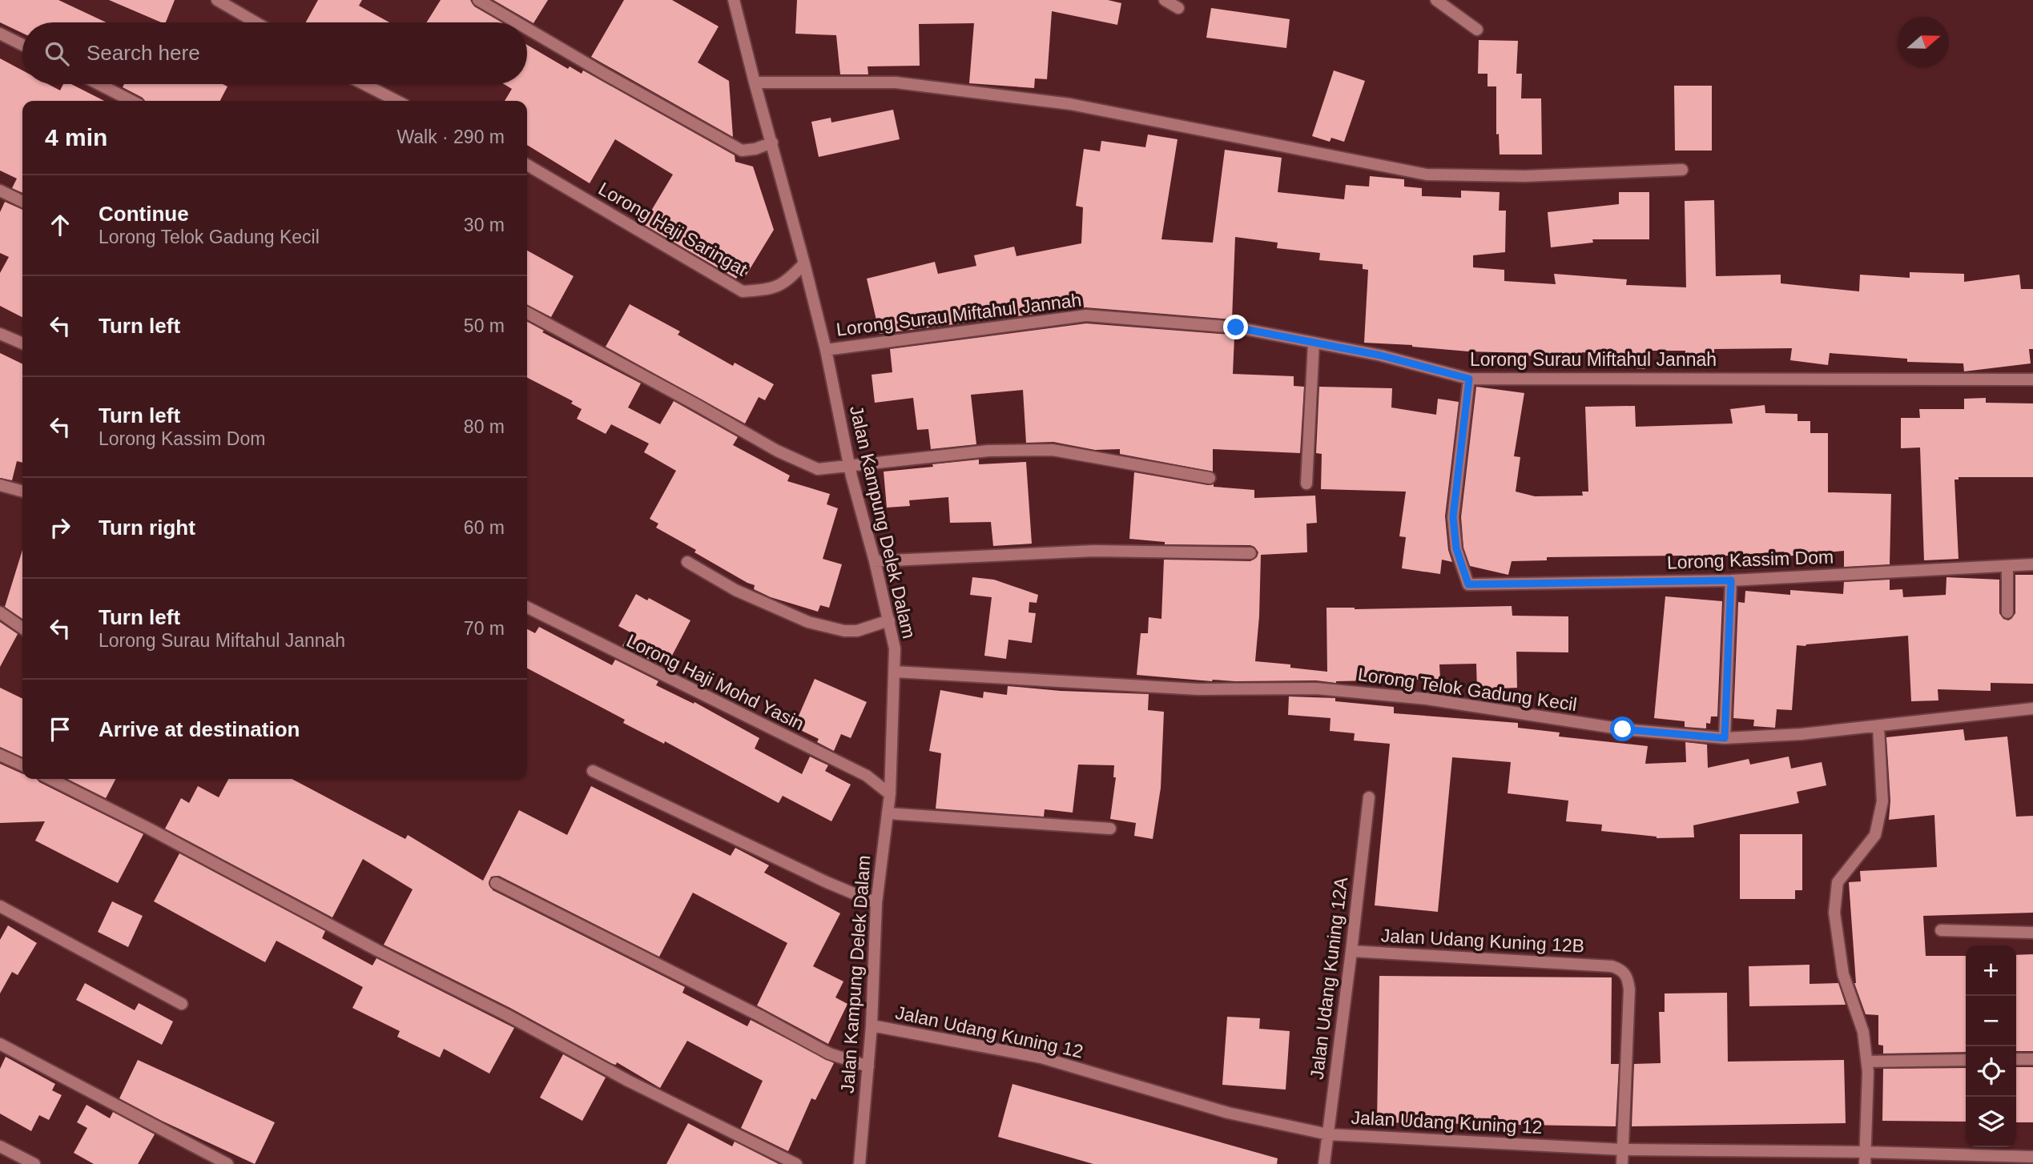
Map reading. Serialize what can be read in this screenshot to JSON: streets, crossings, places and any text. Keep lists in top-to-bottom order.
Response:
{
  "streets": {
    "street": [
      "Lorong Haji Saringat",
      "Lorong Surau Miftahul Jannah",
      "Jalan Kampung Delek Dalam",
      "Lorong Kassim Dom",
      "Lorong Haji Mohd Yasin",
      "Lorong Telok Gadung Kecil",
      "Jalan Udang Kuning 12B",
      "Jalan Udang Kuning 12A",
      "Jalan Udang Kuning 12"
    ]
  },
  "crossings": [
    ["Lorong Haji Saringat", "Jalan Kampung Delek Dalam"],
    ["Lorong Surau Miftahul Jannah", "Jalan Kampung Delek Dalam"],
    ["Lorong Surau Miftahul Jannah", "Lorong Kassim Dom"],
    ["Jalan Kampung Delek Dalam", "Lorong Haji Mohd Yasin"],
    ["Jalan Kampung Delek Dalam", "Lorong Telok Gadung Kecil"],
    ["Jalan Kampung Delek Dalam", "Jalan Udang Kuning 12"],
    ["Jalan Udang Kuning 12B", "Jalan Udang Kuning 12A"],
    ["Jalan Udang Kuning 12B", "Jalan Udang Kuning 12"],
    ["Jalan Udang Kuning 12A", "Jalan Udang Kuning 12"]
  ],
  "north": "right",
  "page": {
    "search": "Search here",
    "heading": ["4 min", "Walk · 290 m"],
    "list": [
      ["Continue", "Lorong Telok Gadung Kecil", "30 m"],
      ["Turn left", "50 m"],
      ["Turn left", "Lorong Kassim Dom", "80 m"],
      ["Turn right", "60 m"],
      ["Turn left", "Lorong Surau Miftahul Jannah", "70 m"],
      "Arrive at destination"
    ],
    "map_buttons": ["+", "−"]
  }
}
